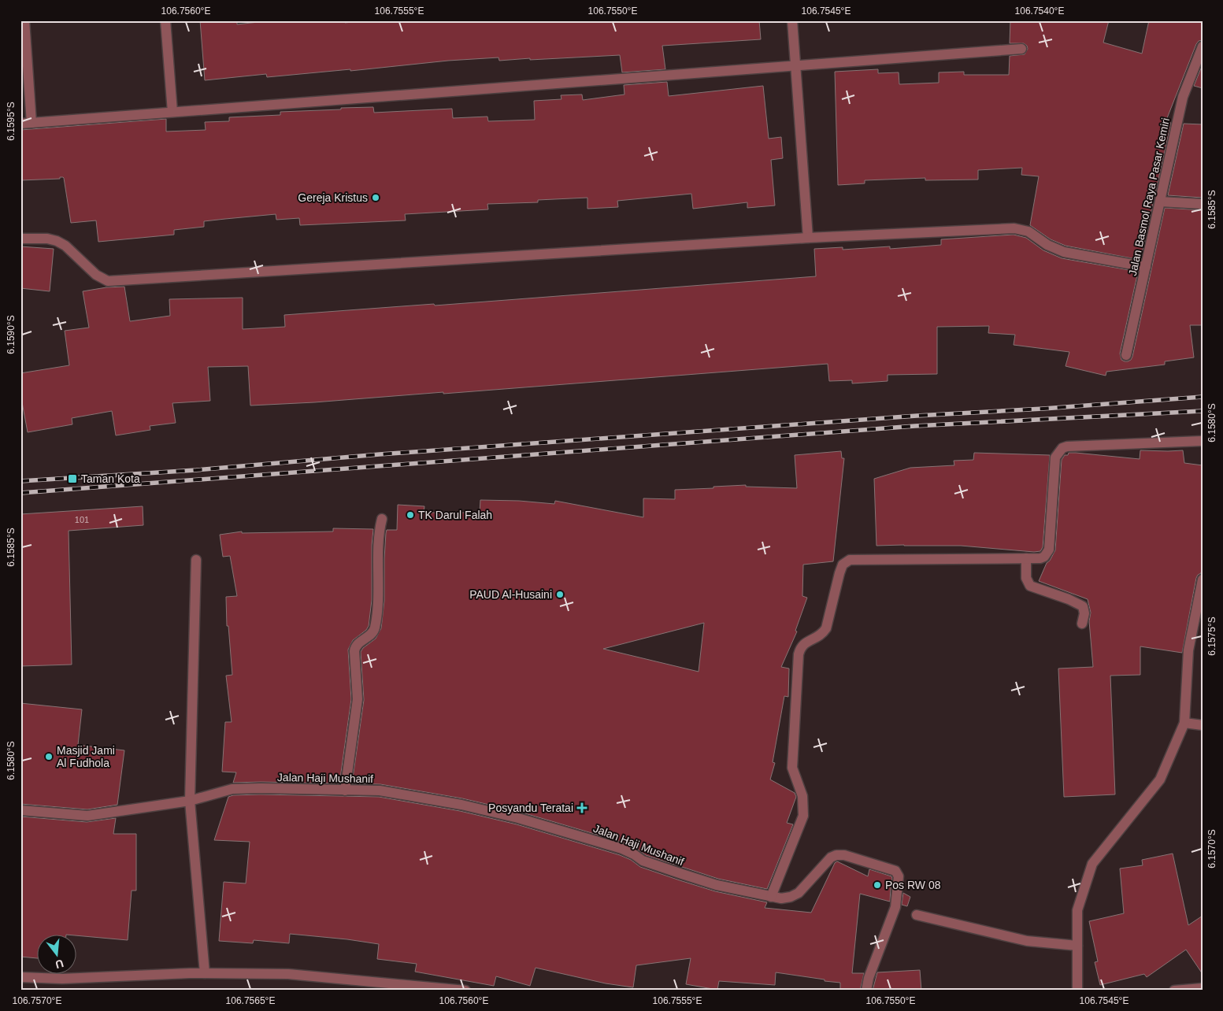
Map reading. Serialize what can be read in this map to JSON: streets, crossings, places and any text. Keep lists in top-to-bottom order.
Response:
{
  "streets": {
    "street": ["Jalan Basmol Raya Pasar Kemiri", "Jalan Haji Mushanif"]
  },
  "places": {
    "other": [
      "Gereja Kristus",
      "TK Darul Falah",
      "PAUD Al-Husaini",
      "Masjid Jami Al Fudhola",
      "Pos RW 08"
    ],
    "transit": ["Taman Kota"],
    "health": ["Posyandu Teratai"]
  },
  "house_numbers": ["101"],
  "north": "bottom",
  "coordinates": [
    "106.7560°E",
    "106.7555°E",
    "106.7550°E",
    "106.7545°E",
    "106.7540°E",
    "6.1595°S",
    "6.1585°S",
    "6.1590°S",
    "6.1580°S",
    "6.1575°S",
    "6.1570°S",
    "106.7570°E",
    "106.7565°E"
  ]
}
